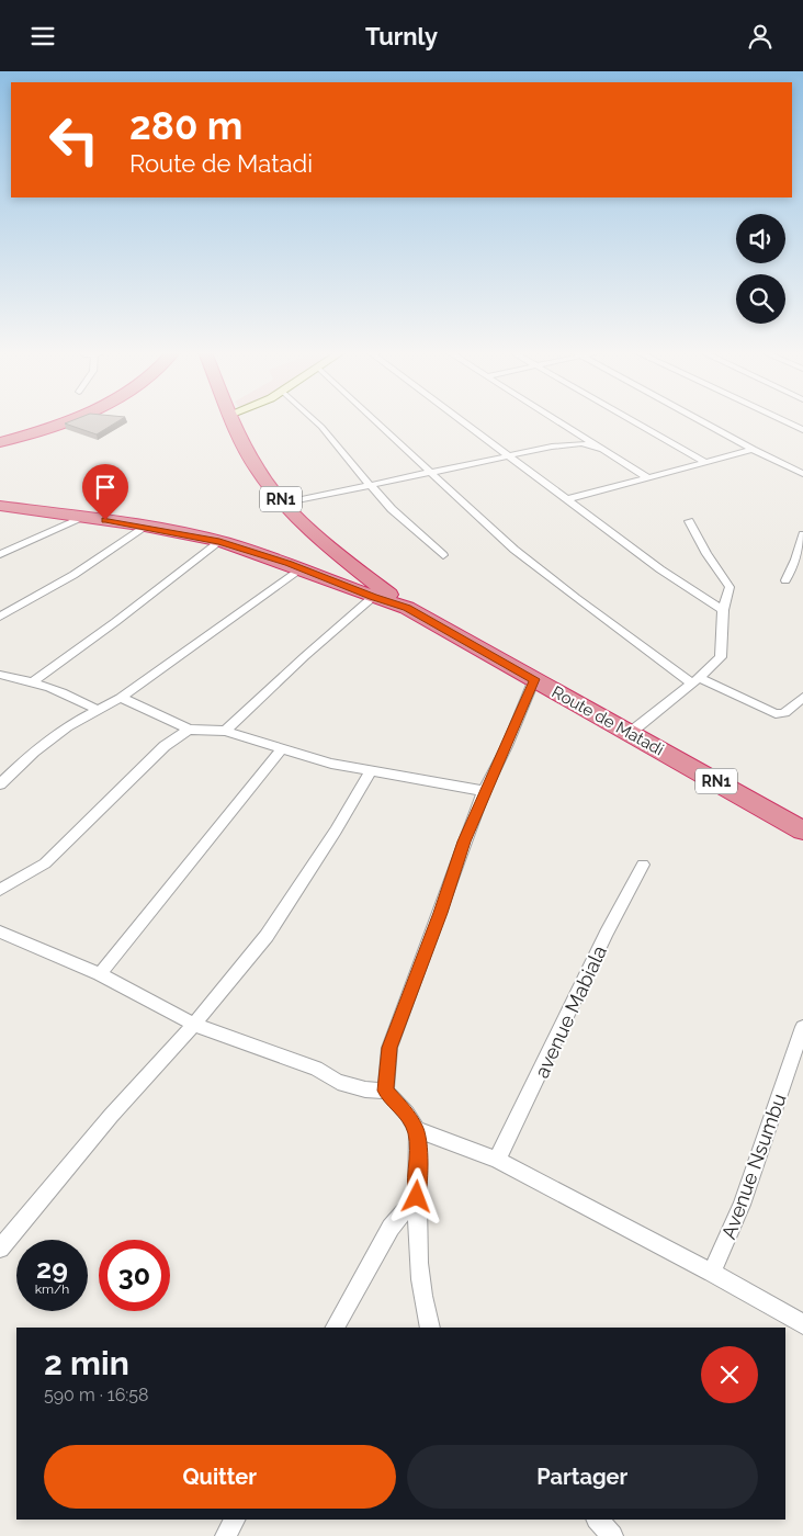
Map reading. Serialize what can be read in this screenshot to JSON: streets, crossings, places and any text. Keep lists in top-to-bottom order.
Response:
{
  "streets": {
    "highway": ["RN1", "Route de Matadi"],
    "street": ["avenue Mabiala", "Avenue Nsumbu"]
  },
  "crossings": [
    ["RN1", "Route de Matadi"]
  ],
  "page": {
    "header": "Turnly",
    "turn": ["280 m", "Route de Matadi"],
    "speed": "29 km/h",
    "limit": "30",
    "heading": ["2 min", "590 m · 16:58"],
    "buttons": ["Quitter", "Partager"]
  }
}
